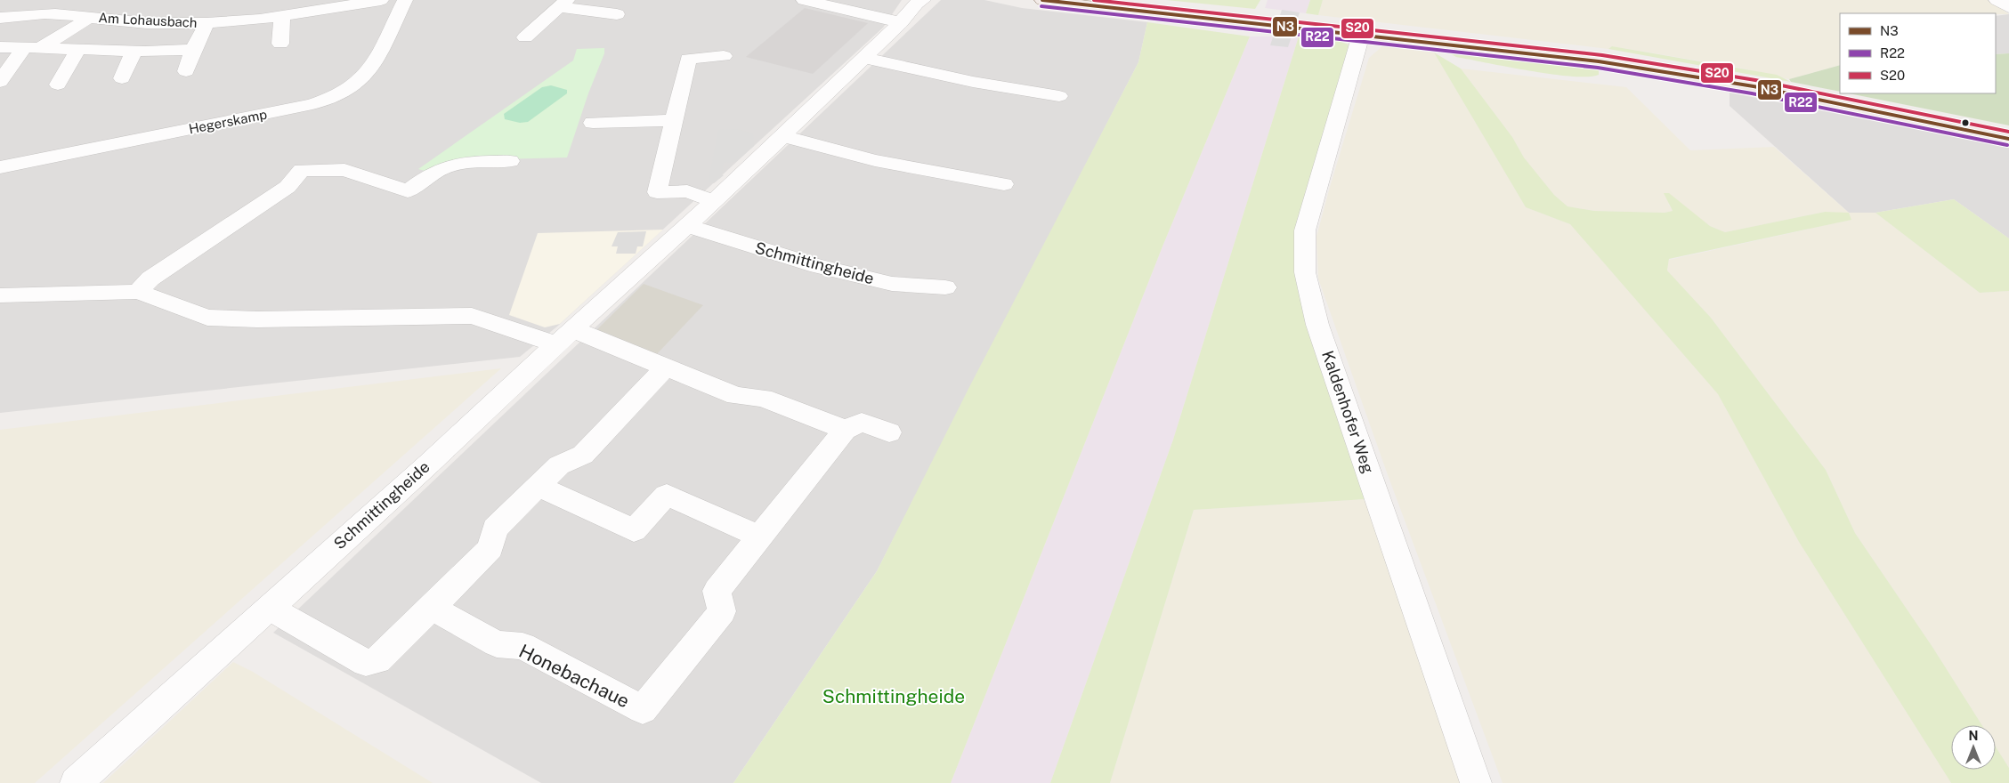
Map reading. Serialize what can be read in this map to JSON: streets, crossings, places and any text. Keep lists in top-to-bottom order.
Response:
{
  "streets": {
    "street": [
      "Am Lohausbach",
      "Hegerskamp",
      "Schmittingheide",
      "Kaldenhofer Weg",
      "Honebachaue"
    ]
  },
  "parks": ["Schmittingheide"],
  "lines": ["transit line N3", "transit line S20", "transit line R22"],
  "legend": ["N3", "R22", "S20"],
  "north": "top"
}
